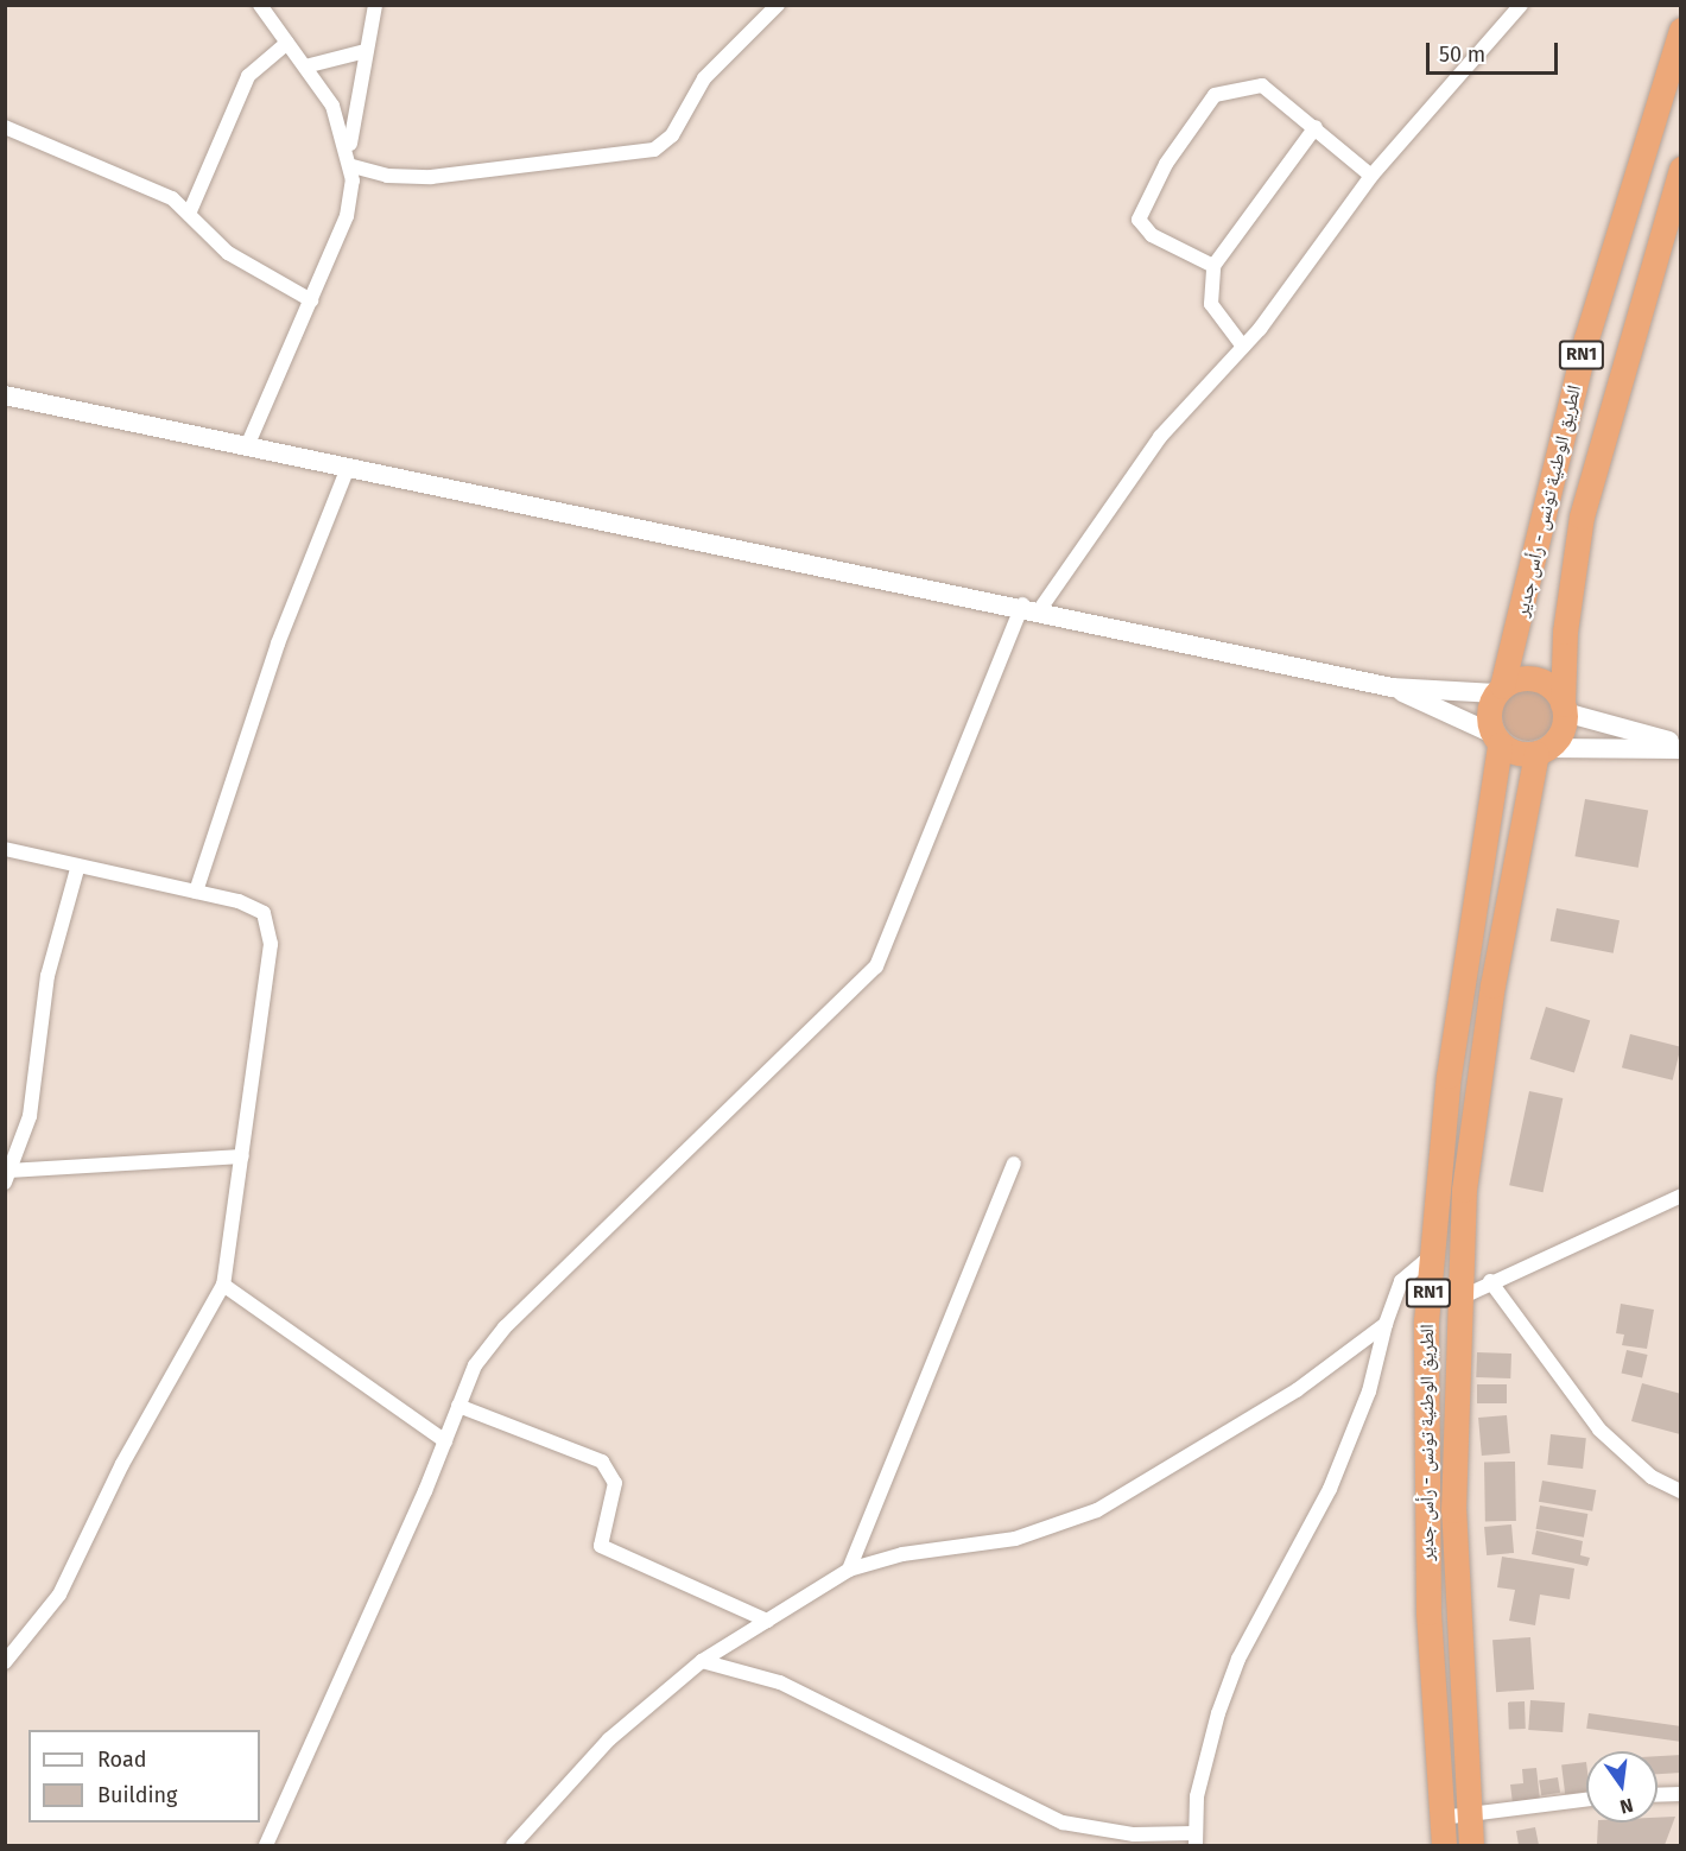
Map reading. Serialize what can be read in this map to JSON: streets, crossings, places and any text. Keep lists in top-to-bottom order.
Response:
{
  "streets": {
    "highway": ["RN1", "الطريق الوطنية تونس - رأس جدير"]
  },
  "crossings": [
    ["RN1", "الطريق الوطنية تونس - رأس جدير"]
  ],
  "legend": ["Road", "Building"],
  "scale_bar": "50 m",
  "north": "bottom"
}
